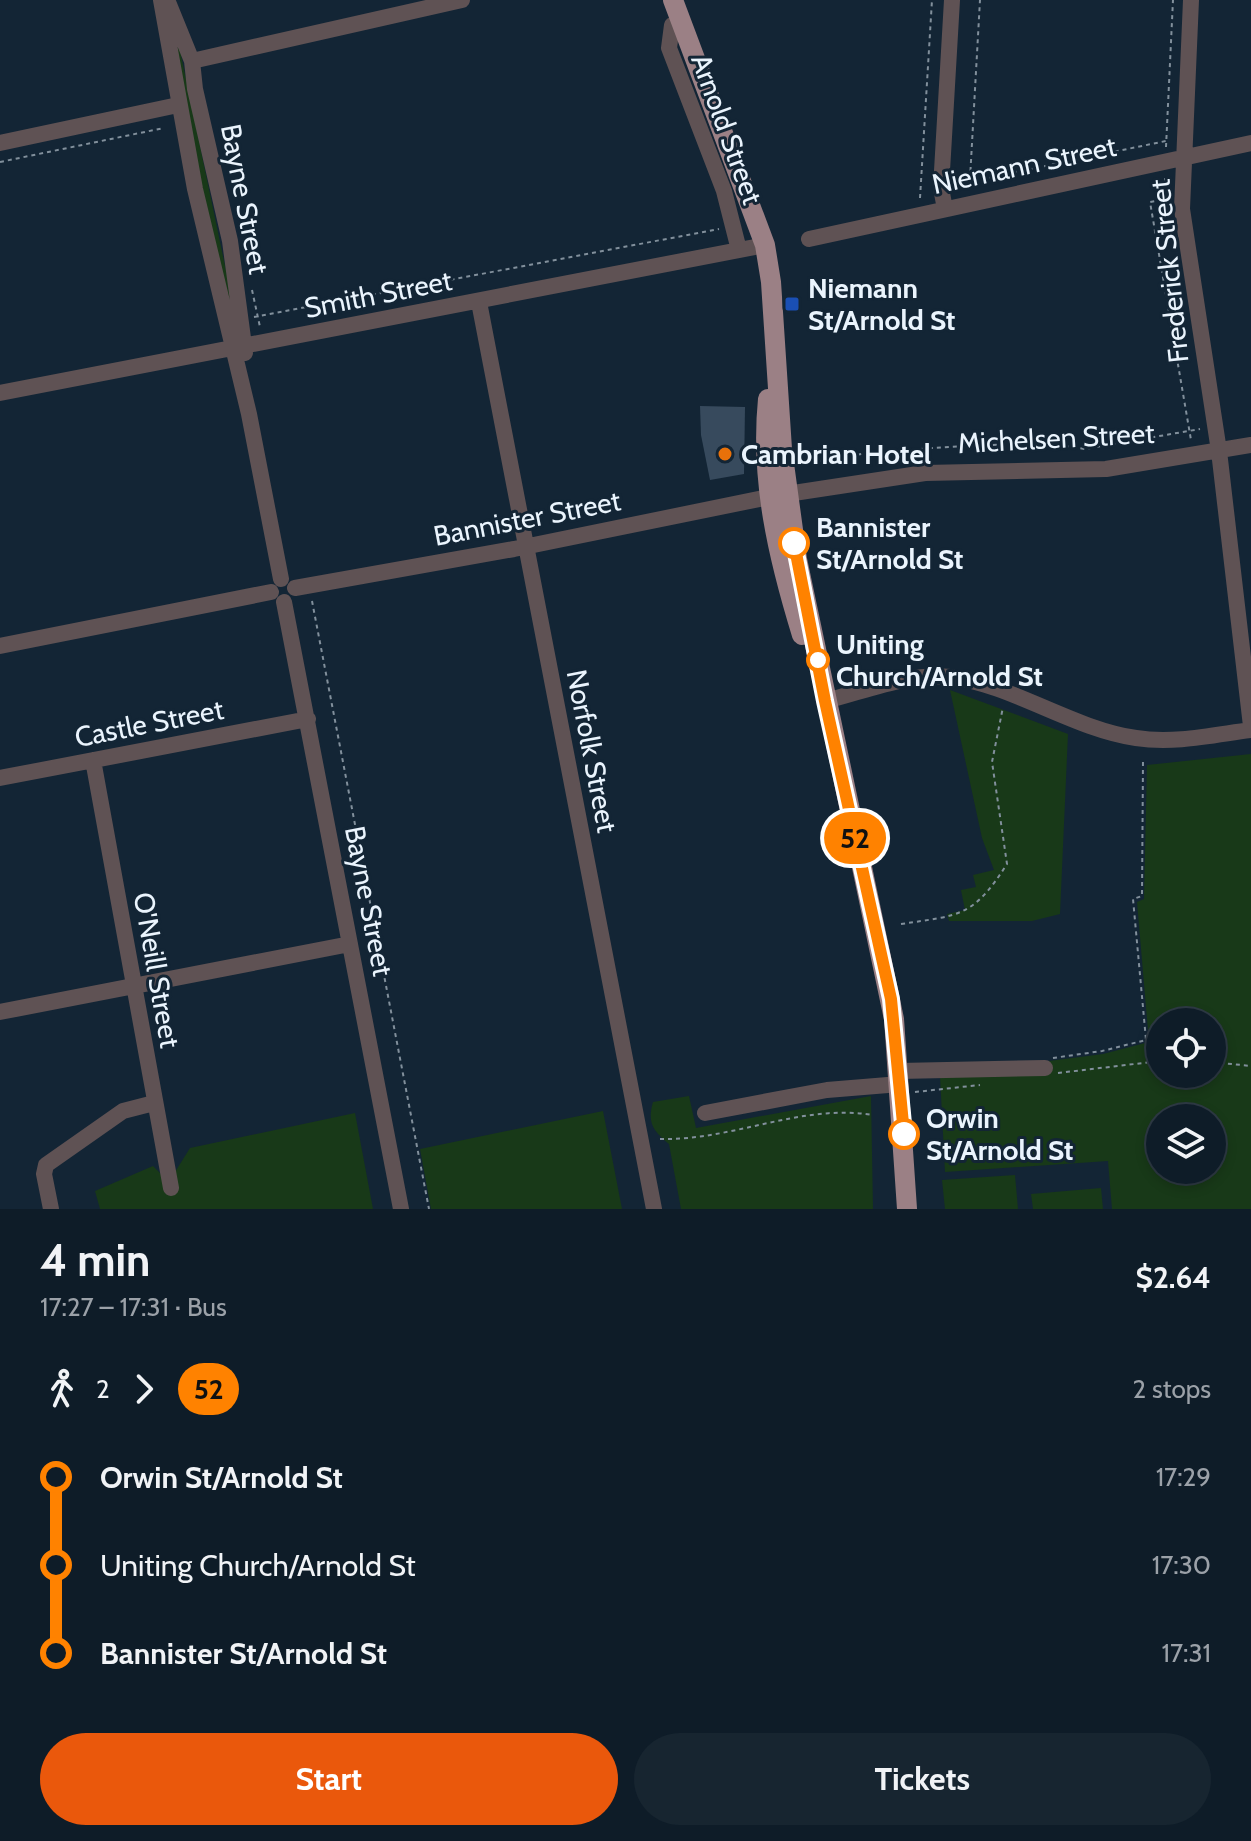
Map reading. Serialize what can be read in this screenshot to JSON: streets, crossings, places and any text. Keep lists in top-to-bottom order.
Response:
{
  "streets": {
    "main road": ["Arnold Street"],
    "street": [
      "Niemann Street",
      "Bayne Street",
      "Frederick Street",
      "Smith Street",
      "Michelsen Street",
      "Bannister Street",
      "Castle Street",
      "Norfolk Street",
      "O'Neill Street"
    ]
  },
  "crossings": [
    ["Arnold Street", "Smith Street"],
    ["Arnold Street", "Michelsen Street"],
    ["Arnold Street", "Bannister Street"],
    ["Niemann Street", "Frederick Street"],
    ["Bayne Street", "Smith Street"],
    ["Bayne Street", "Bannister Street"],
    ["Bayne Street", "Castle Street"],
    ["Frederick Street", "Michelsen Street"],
    ["Smith Street", "Norfolk Street"],
    ["Michelsen Street", "Bannister Street"],
    ["Bannister Street", "Norfolk Street"],
    ["Castle Street", "O'Neill Street"]
  ],
  "places": {
    "transit": ["Niemann St/Arnold St"],
    "other": [
      "Cambrian Hotel",
      "Bannister St/Arnold St",
      "Uniting Church/Arnold St",
      "Orwin St/Arnold St"
    ]
  },
  "lines": ["bus line 52"],
  "page": {
    "on_map": "52",
    "heading": ["4 min", "17:27 – 17:31 · Bus", "$2.64"],
    "legs": ["2", "52", "2 stops"],
    "list": [
      {
        "name": "Orwin St/Arnold St",
        "value": "17:29"
      },
      {
        "name": "Uniting Church/Arnold St",
        "value": "17:30"
      },
      {
        "name": "Bannister St/Arnold St",
        "value": "17:31"
      }
    ],
    "buttons": ["Start", "Tickets"]
  }
}
